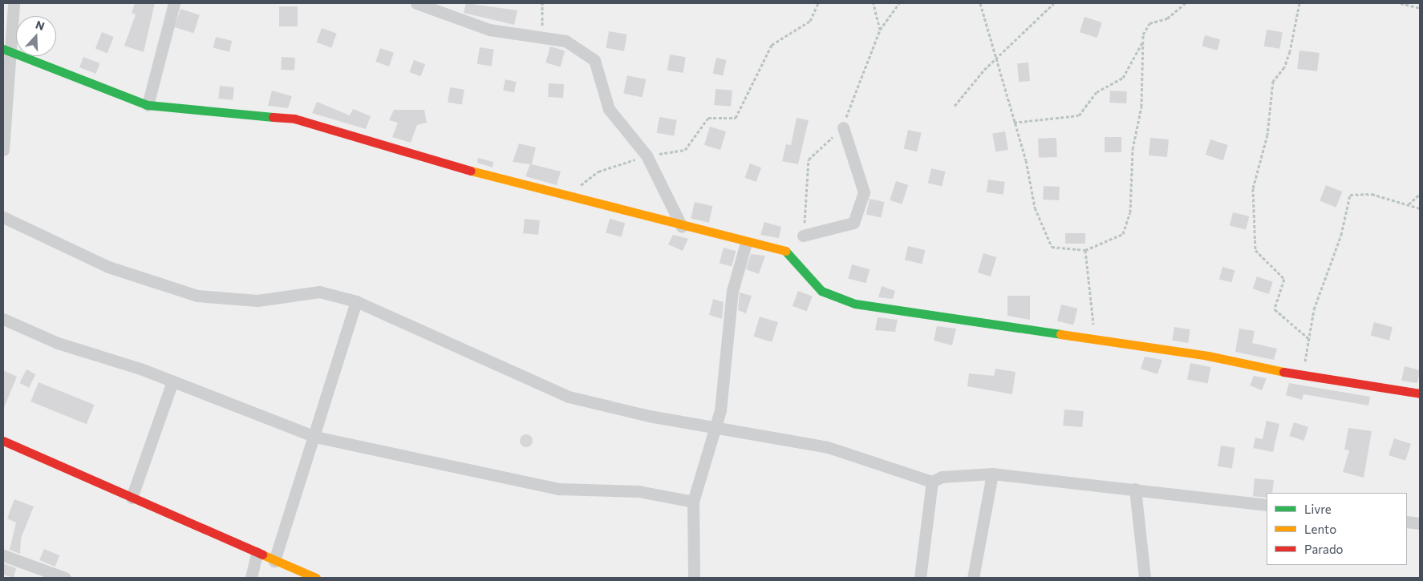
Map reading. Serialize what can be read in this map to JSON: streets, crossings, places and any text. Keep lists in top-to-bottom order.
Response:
{
  "legend": ["Livre", "Lento", "Parado"],
  "north": "top"
}
